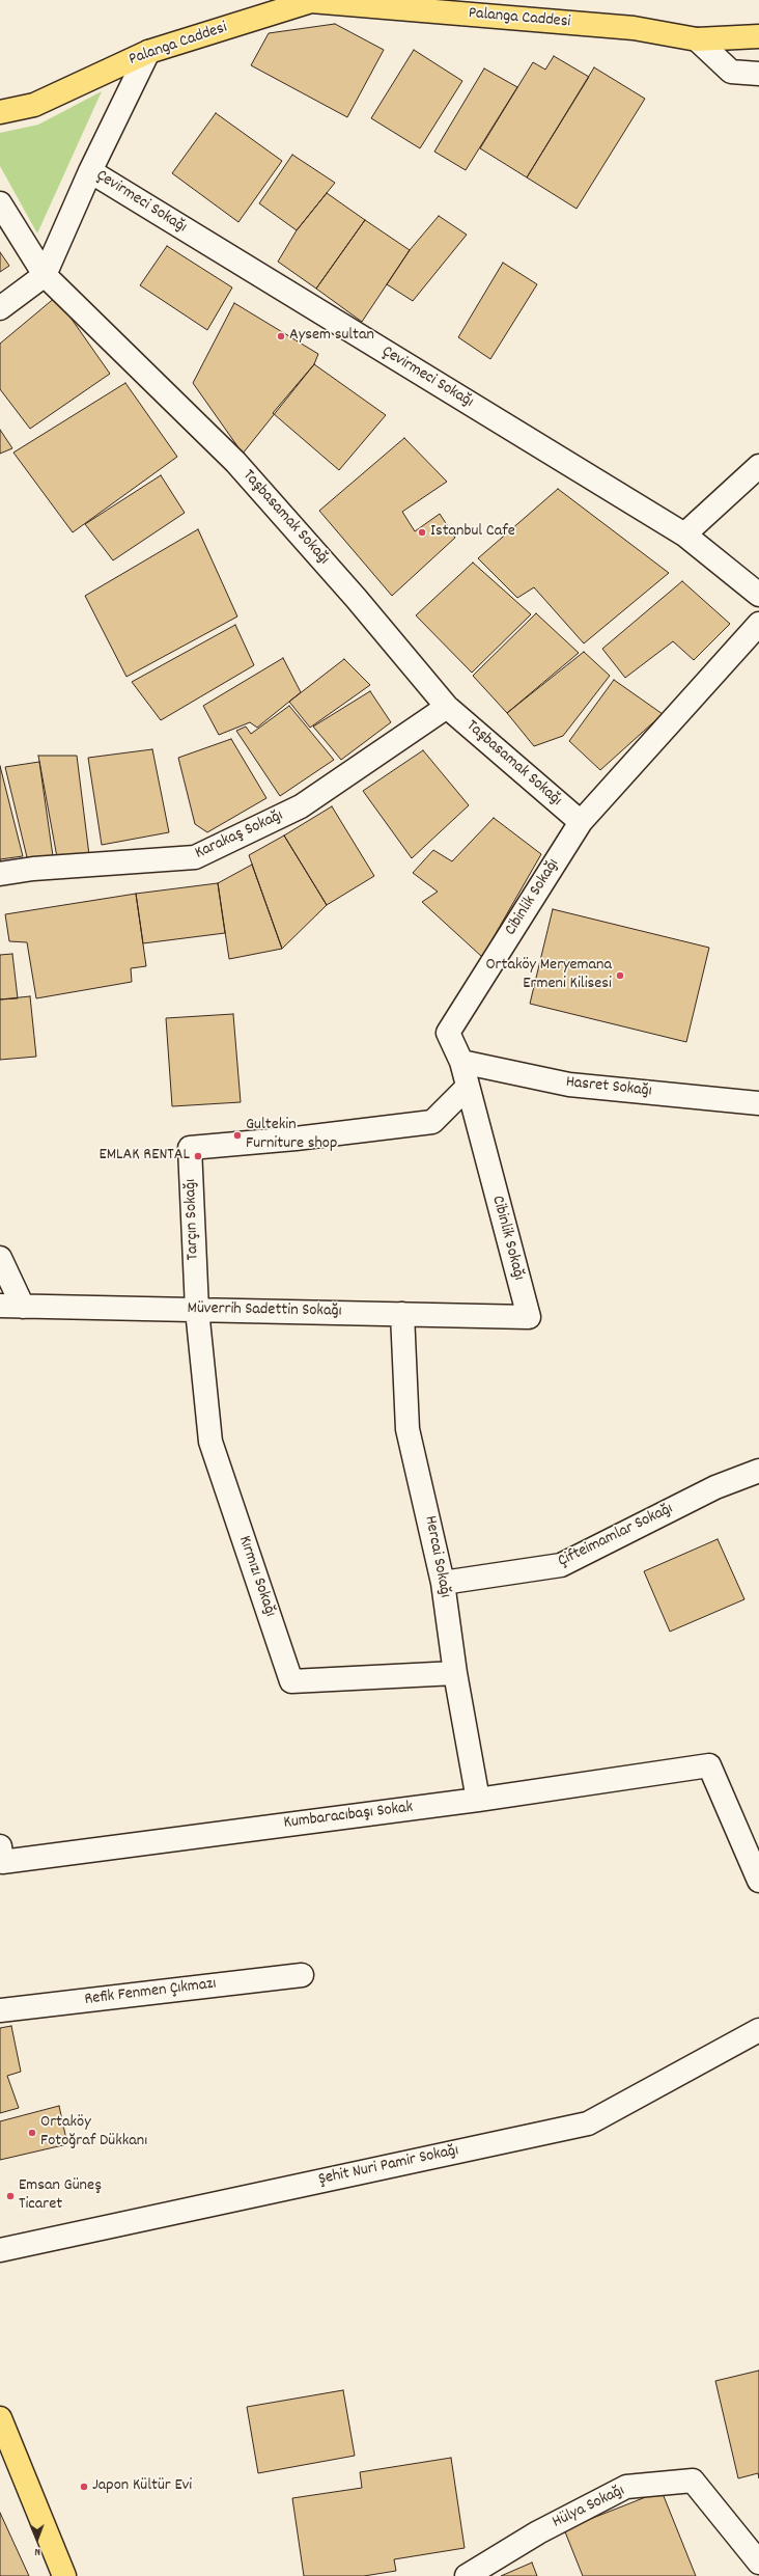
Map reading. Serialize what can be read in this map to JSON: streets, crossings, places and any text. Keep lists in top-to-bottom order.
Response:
{
  "streets": {
    "main road": ["Palanga Caddesi"],
    "street": [
      "Çevirmeci Sokağı",
      "Taşbasamak Sokağı",
      "Karakaş Sokağı",
      "Cibinlik Sokağı",
      "Hasret Sokağı",
      "Tarçın Sokağı",
      "Müverrih Sadettin Sokağı",
      "Çifteimamlar Sokağı",
      "Hercai Sokağı",
      "Kırmızı Sokağı",
      "Kumbaracıbaşı Sokak",
      "Refik Fenmen Çıkmazı",
      "Şehit Nuri Pamir Sokağı",
      "Hülya Sokağı"
    ]
  },
  "crossings": [
    ["Taşbasamak Sokağı", "Karakaş Sokağı"],
    ["Taşbasamak Sokağı", "Cibinlik Sokağı"],
    ["Cibinlik Sokağı", "Hasret Sokağı"],
    ["Cibinlik Sokağı", "Tarçın Sokağı"],
    ["Cibinlik Sokağı", "Müverrih Sadettin Sokağı"],
    ["Tarçın Sokağı", "Müverrih Sadettin Sokağı"],
    ["Tarçın Sokağı", "Kırmızı Sokağı"],
    ["Müverrih Sadettin Sokağı", "Hercai Sokağı"],
    ["Müverrih Sadettin Sokağı", "Kırmızı Sokağı"],
    ["Çifteimamlar Sokağı", "Hercai Sokağı"],
    ["Hercai Sokağı", "Kırmızı Sokağı"],
    ["Hercai Sokağı", "Kumbaracıbaşı Sokak"]
  ],
  "places": [
    "Aysem sultan",
    "Istanbul Cafe",
    "Ortaköy Meryemana Ermeni Kilisesi",
    "Gultekin Furniture shop",
    "EMLAK RENTAL",
    "Ortaköy Fotoğraf Dükkanı",
    "Emsan Güneş Ticaret",
    "Japon Kültür Evi"
  ],
  "north": "bottom"
}
